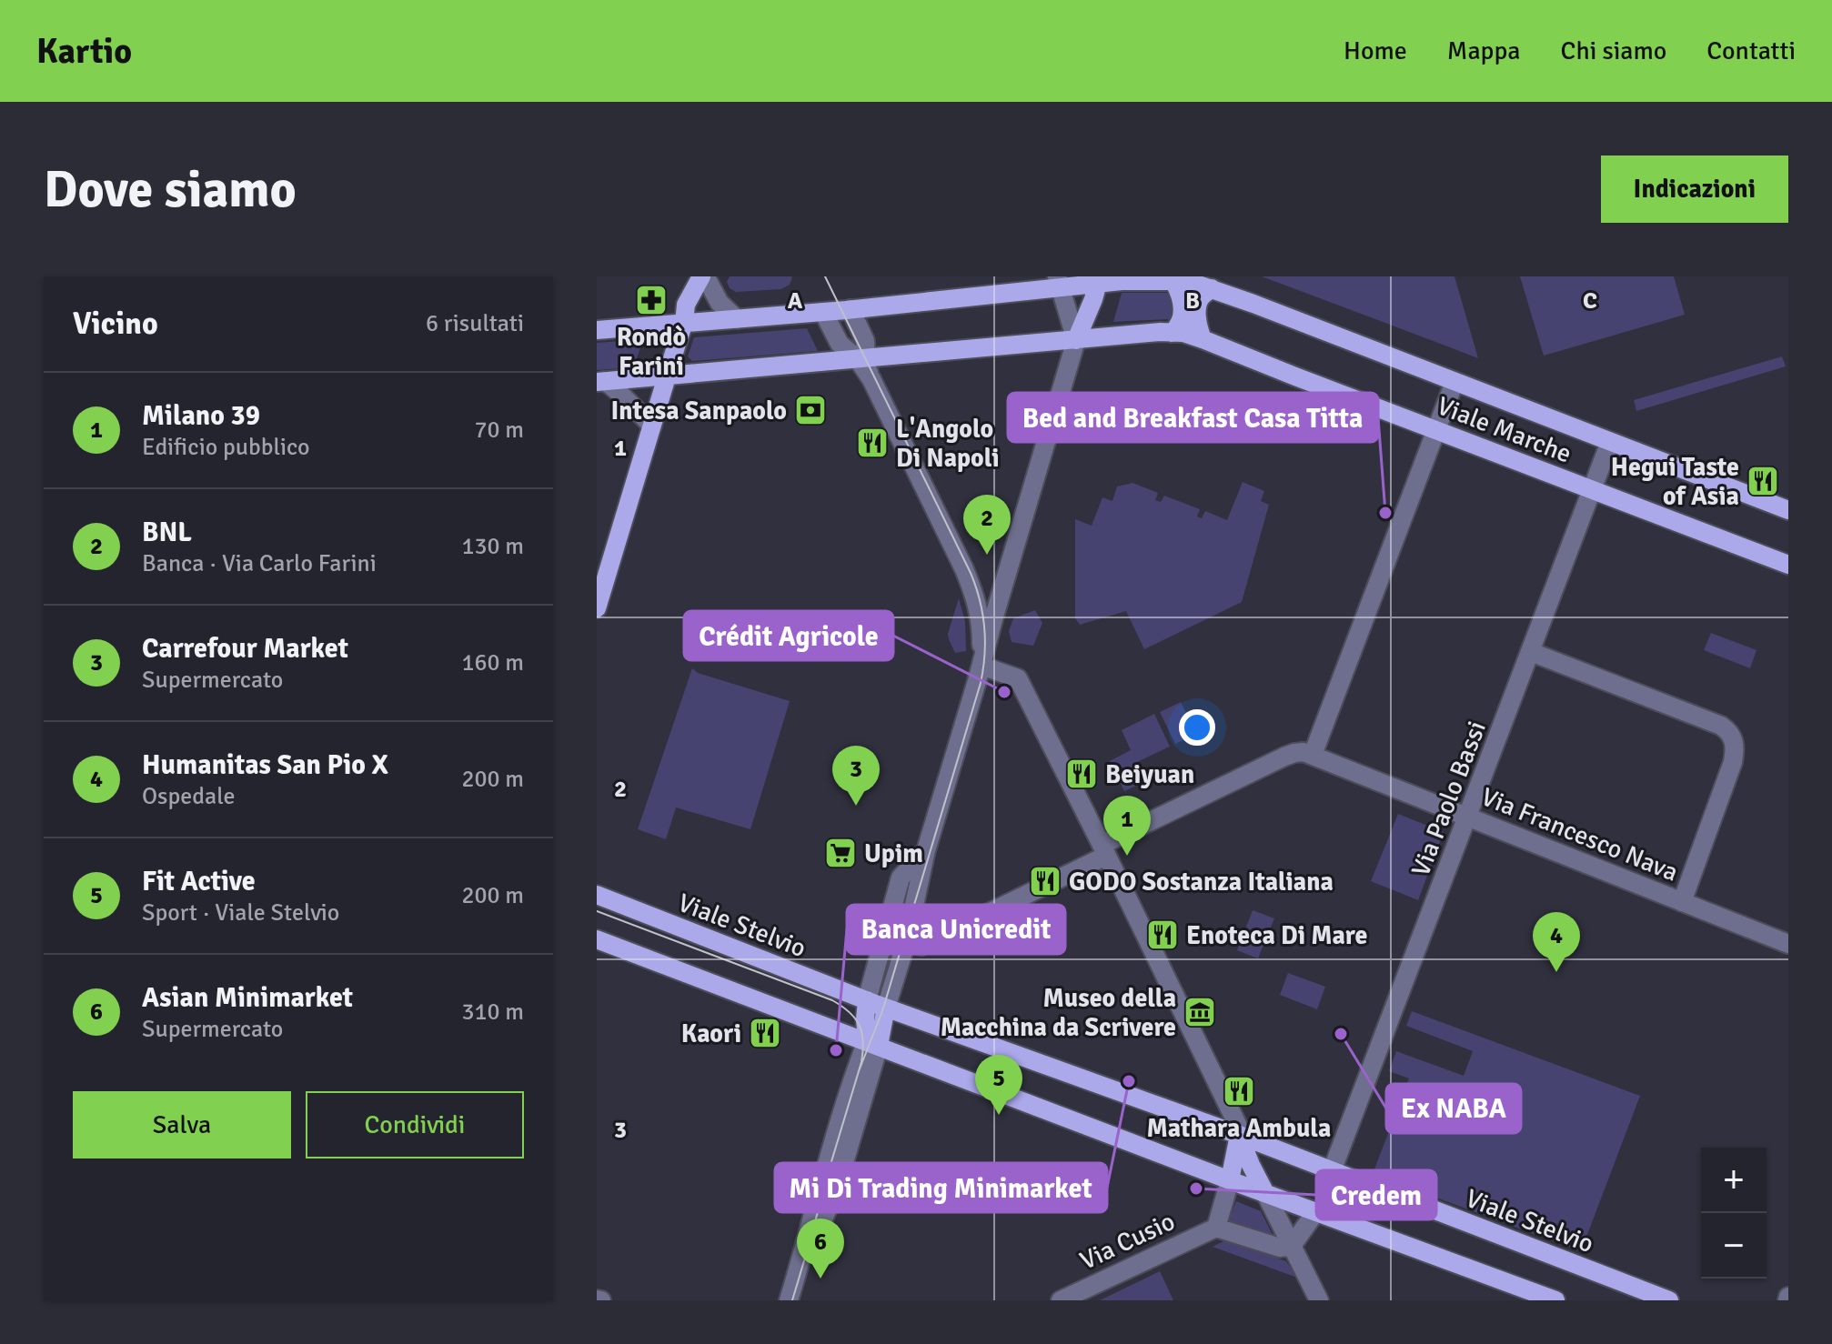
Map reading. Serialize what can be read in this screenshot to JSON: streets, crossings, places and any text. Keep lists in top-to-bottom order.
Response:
{
  "streets": {
    "main road": ["Viale Marche", "Viale Stelvio"],
    "street": ["Via Paolo Bassi", "Via Francesco Nava", "Via Cusio"]
  },
  "crossings": [
    ["Viale Marche", "Via Paolo Bassi"],
    ["Via Paolo Bassi", "Via Francesco Nava"],
    ["Via Paolo Bassi", "Viale Stelvio"]
  ],
  "places": {
    "pharmacy": ["Rondò Farini"],
    "bank": ["Intesa Sanpaolo"],
    "restaurant": [
      "L'Angolo Di Napoli",
      "Hegui Taste of Asia",
      "Beiyuan",
      "GODO Sostanza Italiana",
      "Enoteca Di Mare",
      "Kaori",
      "Mathara Ambula"
    ],
    "other": [
      "Bed and Breakfast Casa Titta",
      "Crédit Agricole",
      "Ex NABA",
      "Banca Unicredit",
      "Mi Di Trading Minimarket",
      "Credem"
    ],
    "supermarket": ["Upim"],
    "museum": ["Museo della Macchina da Scrivere"]
  },
  "page": {
    "header": "Kartio",
    "nav": [
      "Home",
      "Mappa",
      "Chi siamo",
      "Contatti"
    ],
    "buttons": [
      "Indicazioni",
      ["Salva", "Condividi"]
    ],
    "title": "Dove siamo",
    "heading": ["Vicino", "6 risultati"],
    "list": [
      {
        "mark": "1",
        "name": "Milano 39",
        "note": "Edificio pubblico",
        "value": "70 m"
      },
      {
        "mark": "2",
        "name": "BNL",
        "note": "Banca · Via Carlo Farini",
        "value": "130 m"
      },
      {
        "mark": "3",
        "name": "Carrefour Market",
        "note": "Supermercato",
        "value": "160 m"
      },
      {
        "mark": "4",
        "name": "Humanitas San Pio X",
        "note": "Ospedale",
        "value": "200 m"
      },
      {
        "mark": "5",
        "name": "Fit Active",
        "note": "Sport · Viale Stelvio",
        "value": "200 m"
      },
      {
        "mark": "6",
        "name": "Asian Minimarket",
        "note": "Supermercato",
        "value": "310 m"
      }
    ],
    "pins": [
      "2",
      "3",
      "1",
      "4",
      "5",
      "6"
    ],
    "map_buttons": ["+", "−"]
  },
  "grid": {
    "columns": ["A", "B", "C"],
    "rows": ["1", "2", "3"]
  }
}
